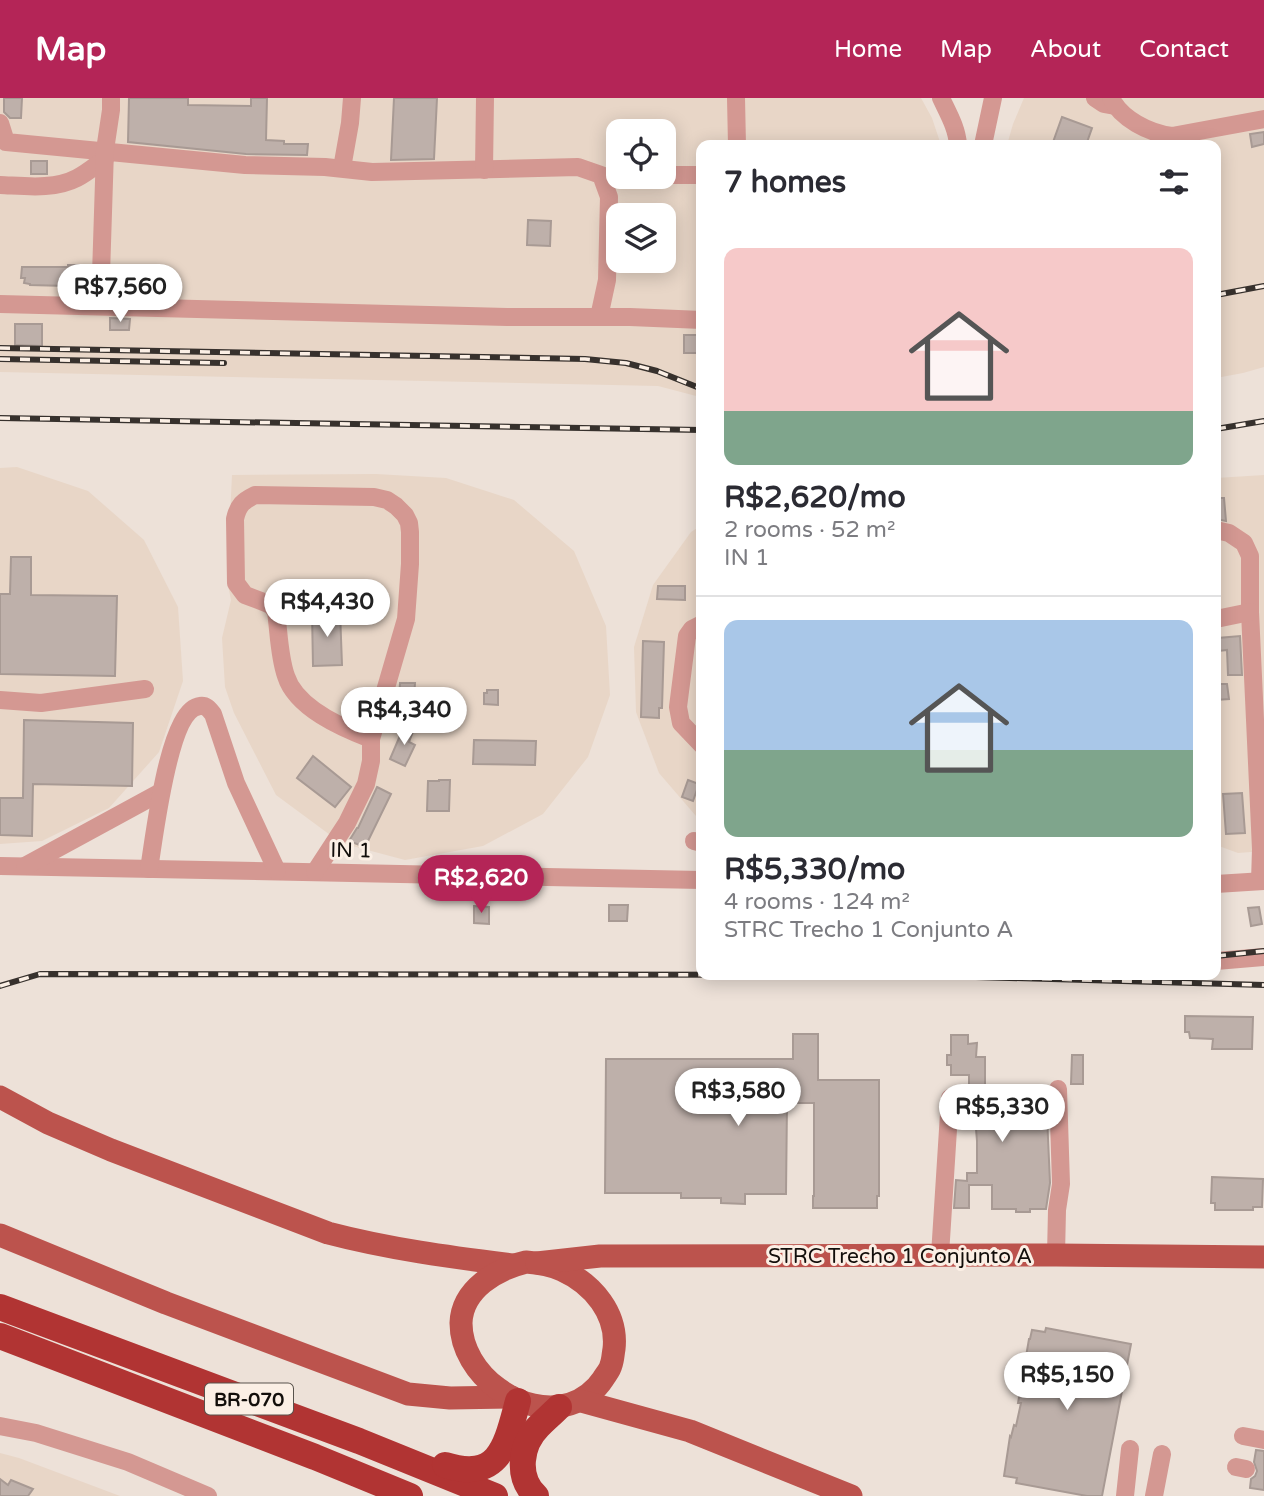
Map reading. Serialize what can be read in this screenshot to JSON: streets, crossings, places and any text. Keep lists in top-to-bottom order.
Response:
{
  "streets": {
    "highway": ["BR-070"],
    "main road": ["STRC Trecho 1 Conjunto A"],
    "street": ["IN 1"]
  },
  "page": {
    "header": "Map",
    "nav": [
      "Home",
      "Map",
      "About",
      "Contact"
    ],
    "heading": "7 homes",
    "list": [
      {
        "name": "R$2,620/mo",
        "note": "2 rooms · 52 m² · IN 1"
      },
      {
        "name": "R$5,330/mo",
        "note": "4 rooms · 124 m² · STRC Trecho 1 Conjunto A"
      }
    ],
    "price": [
      "R$7,560",
      "R$4,430",
      "R$4,340",
      "R$2,620",
      "R$3,580",
      "R$5,330",
      "R$5,150"
    ]
  }
}
